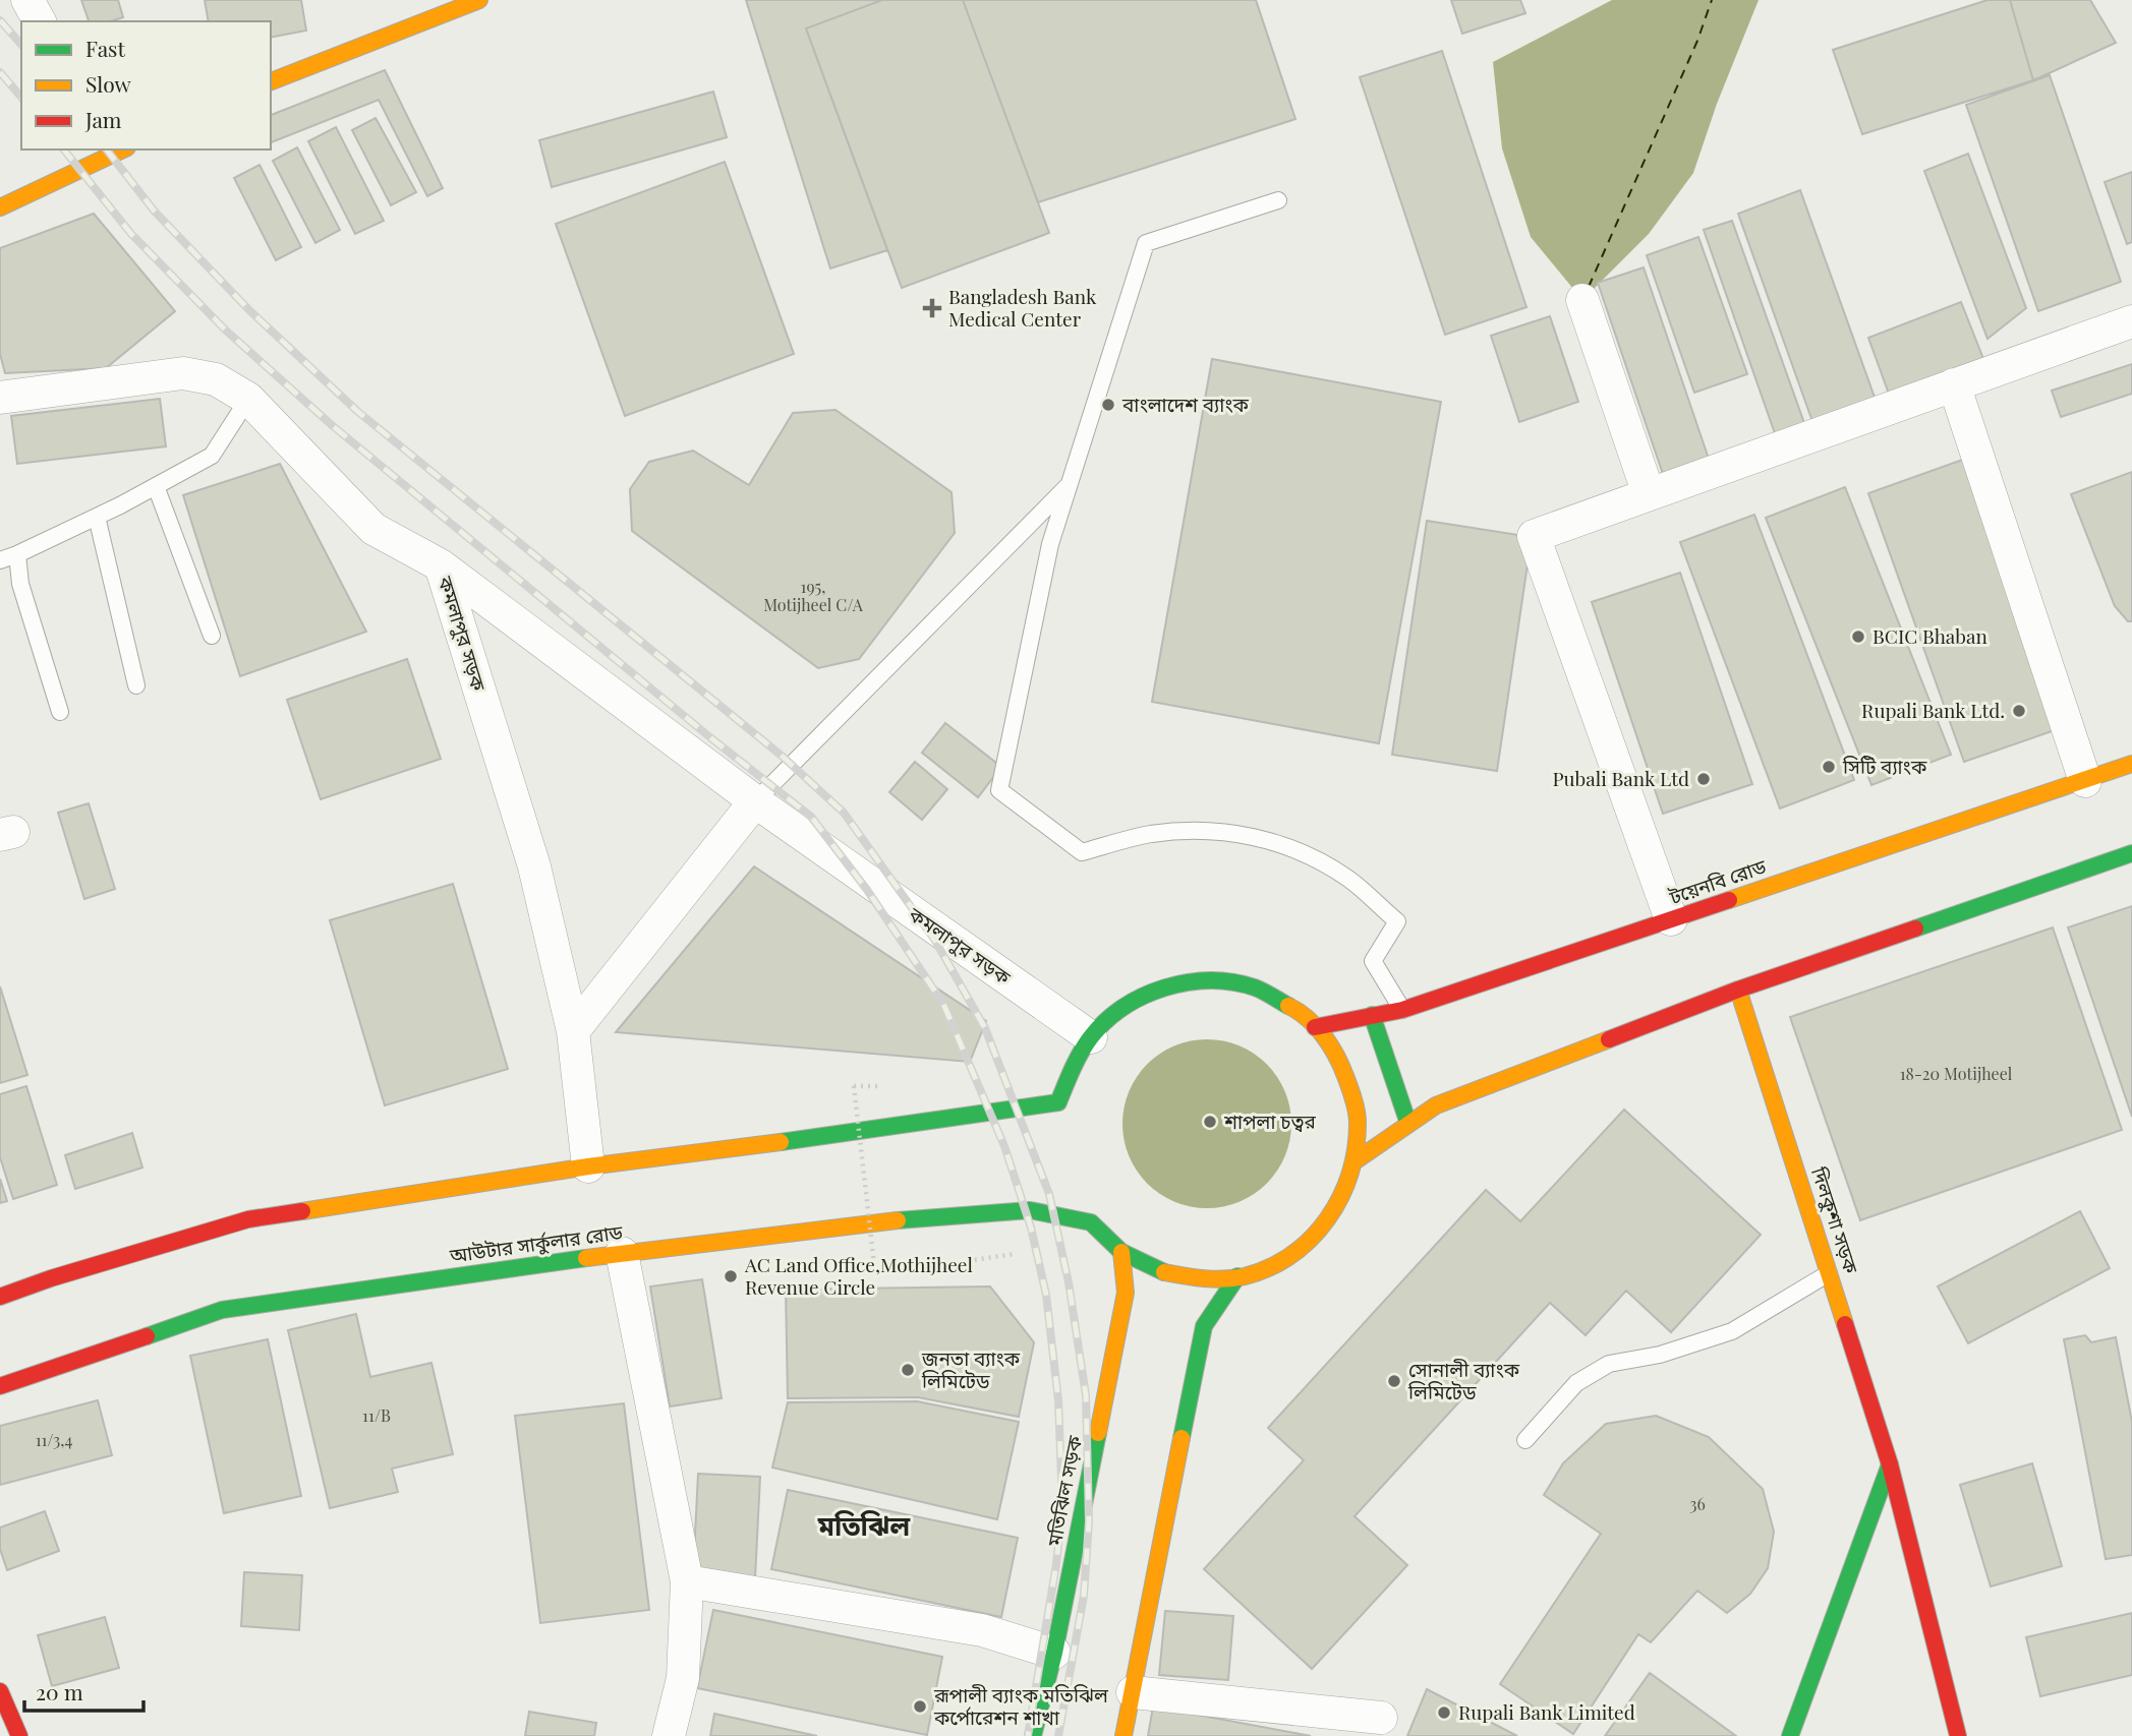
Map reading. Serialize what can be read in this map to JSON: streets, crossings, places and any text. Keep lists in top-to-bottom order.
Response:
{
  "streets": {
    "main road": [
      "টয়েনবি রোড",
      "দিলকুশা সড়ক",
      "আউটার সার্কুলার রোড",
      "মতিঝিল সড়ক"
    ],
    "street": ["কমলাপুর সড়ক"]
  },
  "crossings": [
    ["আউটার সার্কুলার রোড", "মতিঝিল সড়ক"]
  ],
  "districts": ["মতিঝিল"],
  "places": {
    "health": ["Bangladesh Bank Medical Center"],
    "other": [
      "বাংলাদেশ ব্যাংক",
      "BCIC Bhaban",
      "Rupali Bank Ltd.",
      "সিটি ব্যাংক",
      "Pubali Bank Ltd",
      "শাপলা চত্বর",
      "AC Land Office,Mothijheel Revenue Circle",
      "জনতা ব্যাংক লিমিটেড",
      "সোনালী ব্যাংক লিমিটেড",
      "রূপালী ব্যাংক মতিঝিল কর্পোরেশন শাখা",
      "Rupali Bank Limited"
    ]
  },
  "house_numbers": [
    "195, Motijheel C/A",
    "18-20 Motijheel",
    "11/B",
    "11/3,4",
    "36"
  ],
  "legend": ["Fast", "Slow", "Jam"],
  "scale_bar": "20 m"
}
